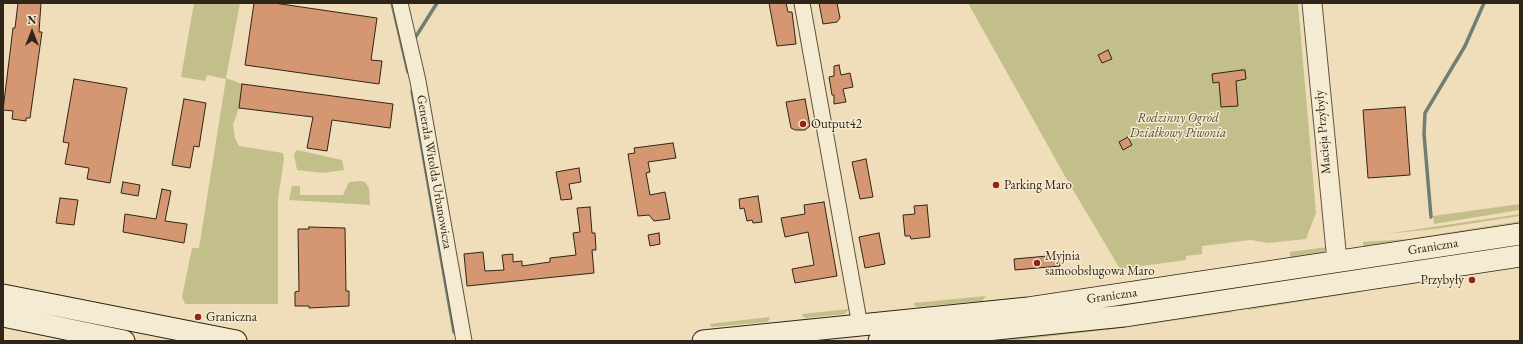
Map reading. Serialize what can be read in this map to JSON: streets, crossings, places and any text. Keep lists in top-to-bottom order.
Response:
{
  "streets": {
    "main road": ["Graniczna"],
    "street": ["Macieja Przybyły", "Generała Witolda Urbanowicza"]
  },
  "crossings": [
    ["Macieja Przybyły", "Graniczna"]
  ],
  "parks": ["Rodzinny Ogród Działkowy Piwonia"],
  "places": [
    "Output42",
    "Parking Maro",
    "Myjnia samoobsługowa Maro",
    "Przybyły",
    "Graniczna"
  ],
  "north": "top"
}
